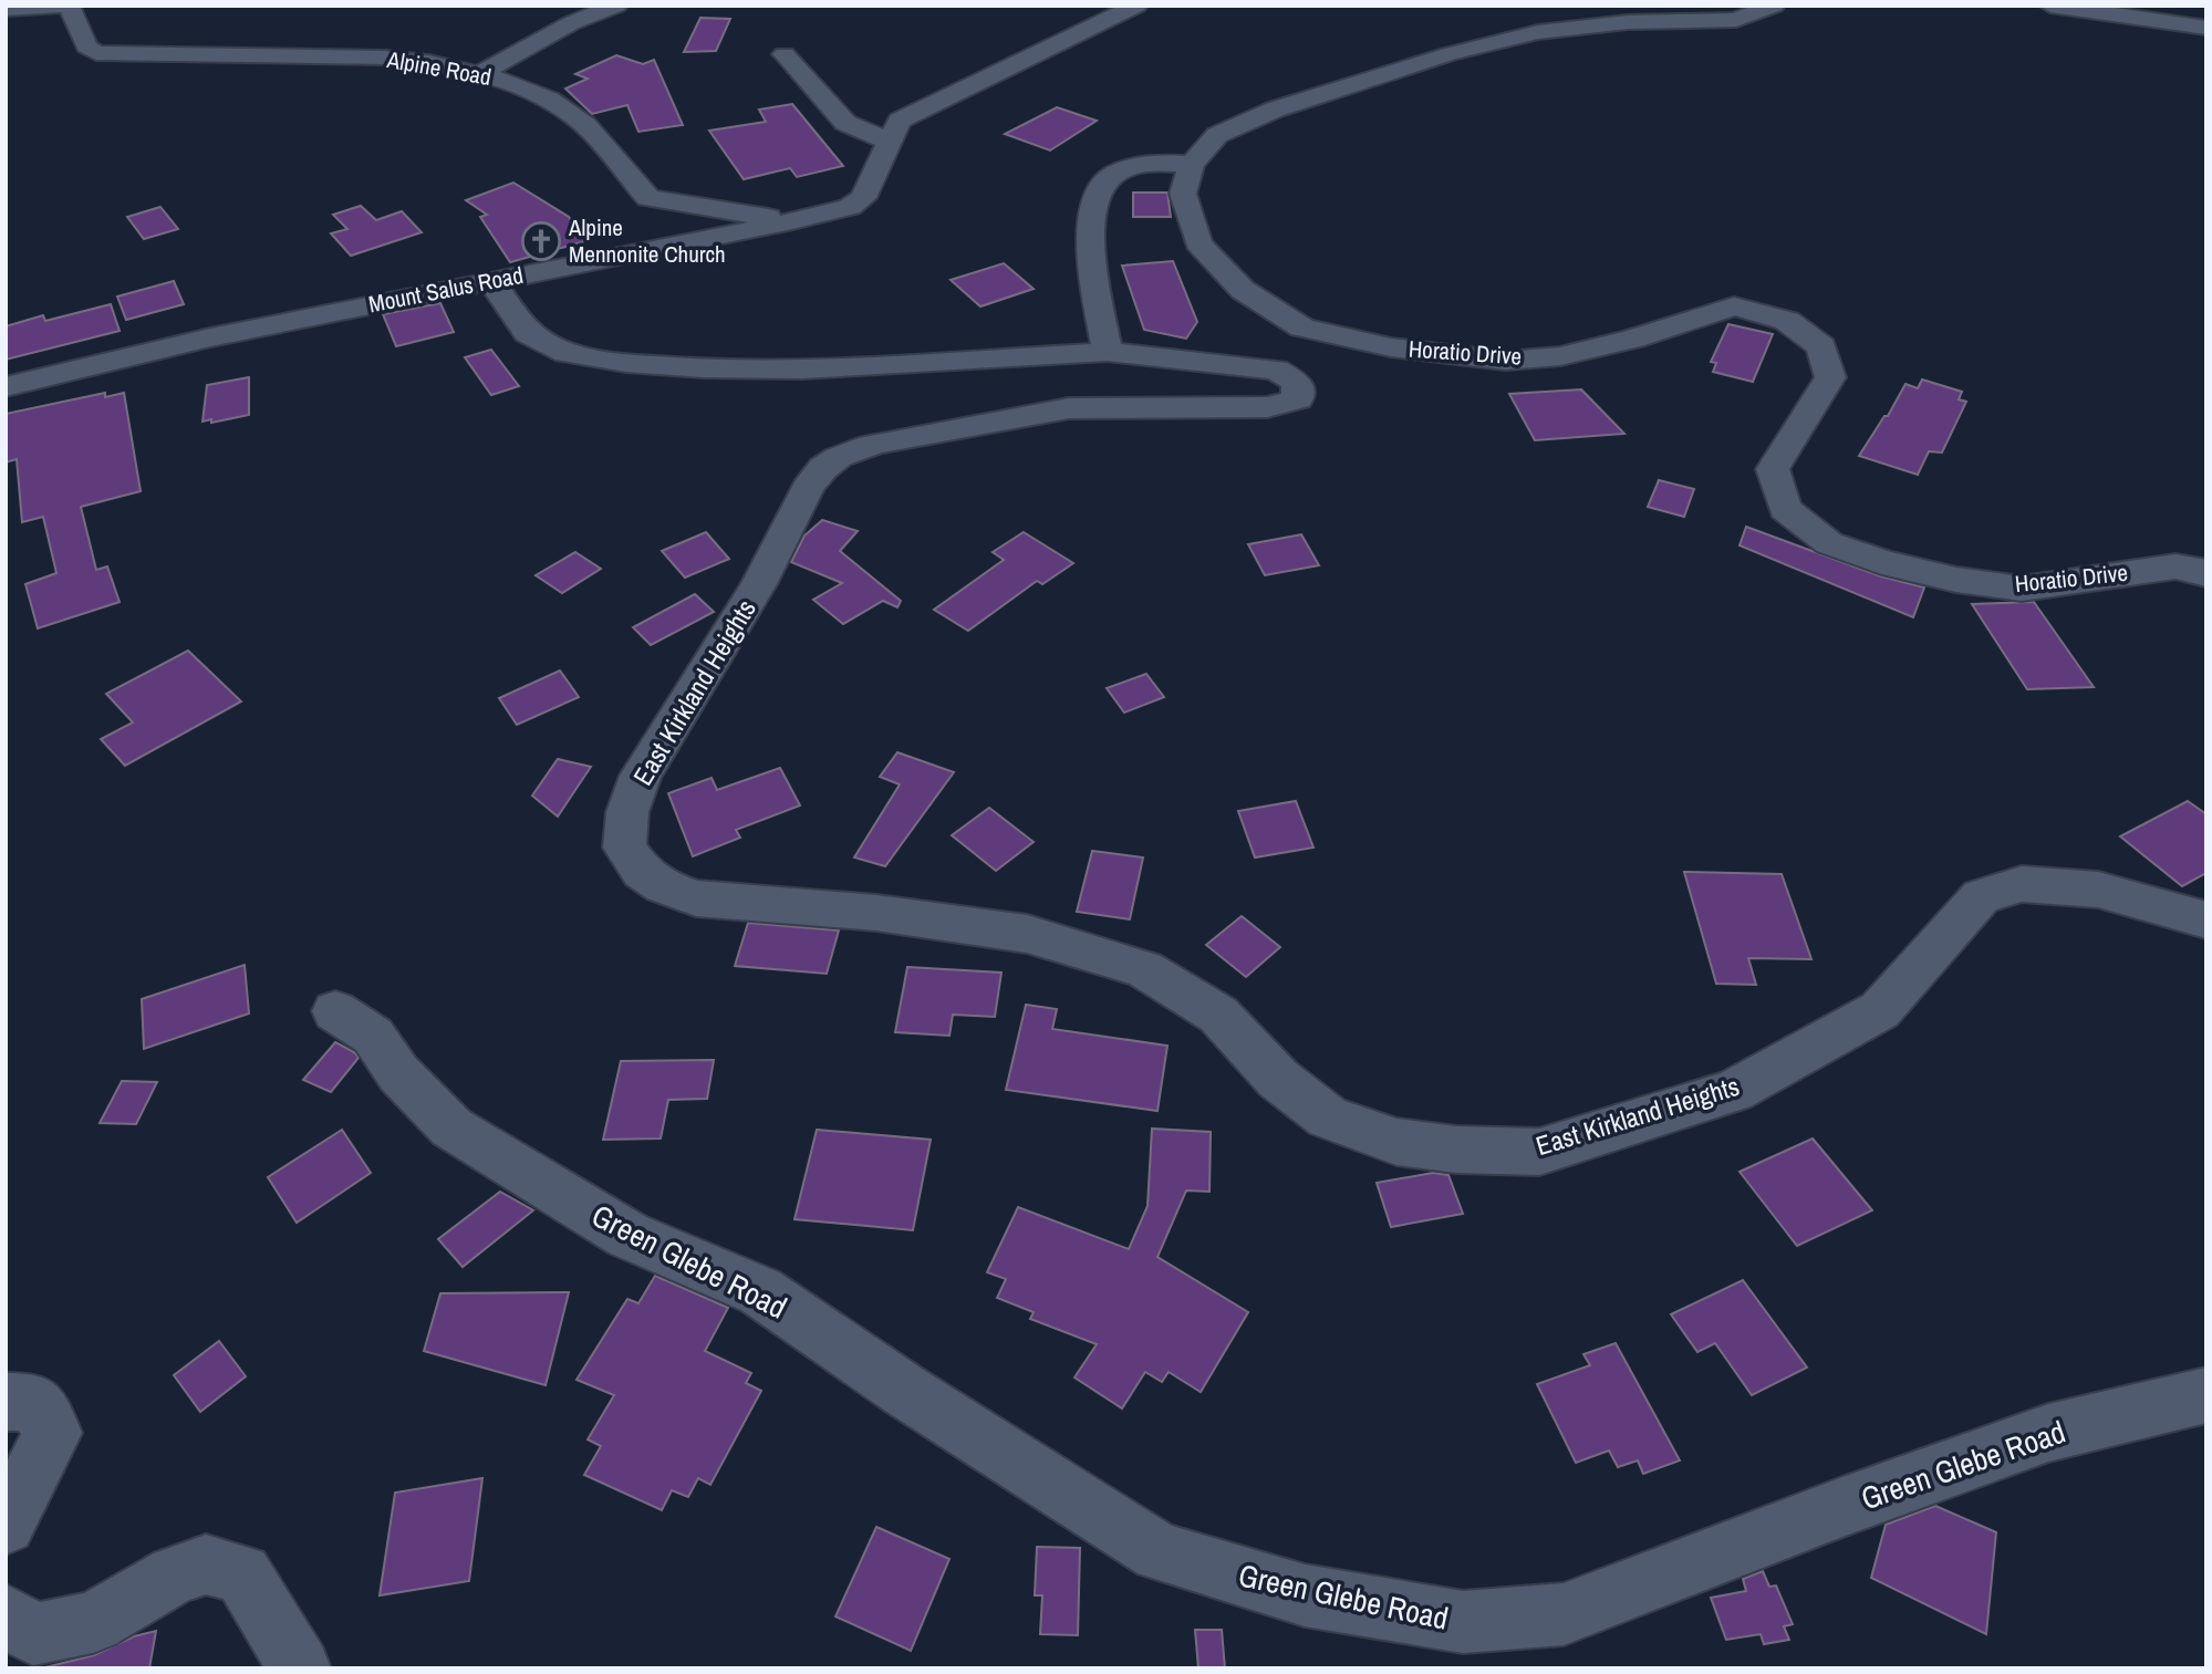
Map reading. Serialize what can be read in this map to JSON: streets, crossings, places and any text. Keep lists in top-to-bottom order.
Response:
{
  "streets": {
    "street": [
      "Alpine Road",
      "Mount Salus Road",
      "Horatio Drive",
      "East Kirkland Heights",
      "Green Glebe Road"
    ]
  },
  "crossings": [
    ["Alpine Road", "Mount Salus Road"],
    ["Mount Salus Road", "East Kirkland Heights"]
  ],
  "places": {
    "church": ["Alpine Mennonite Church"]
  }
}
